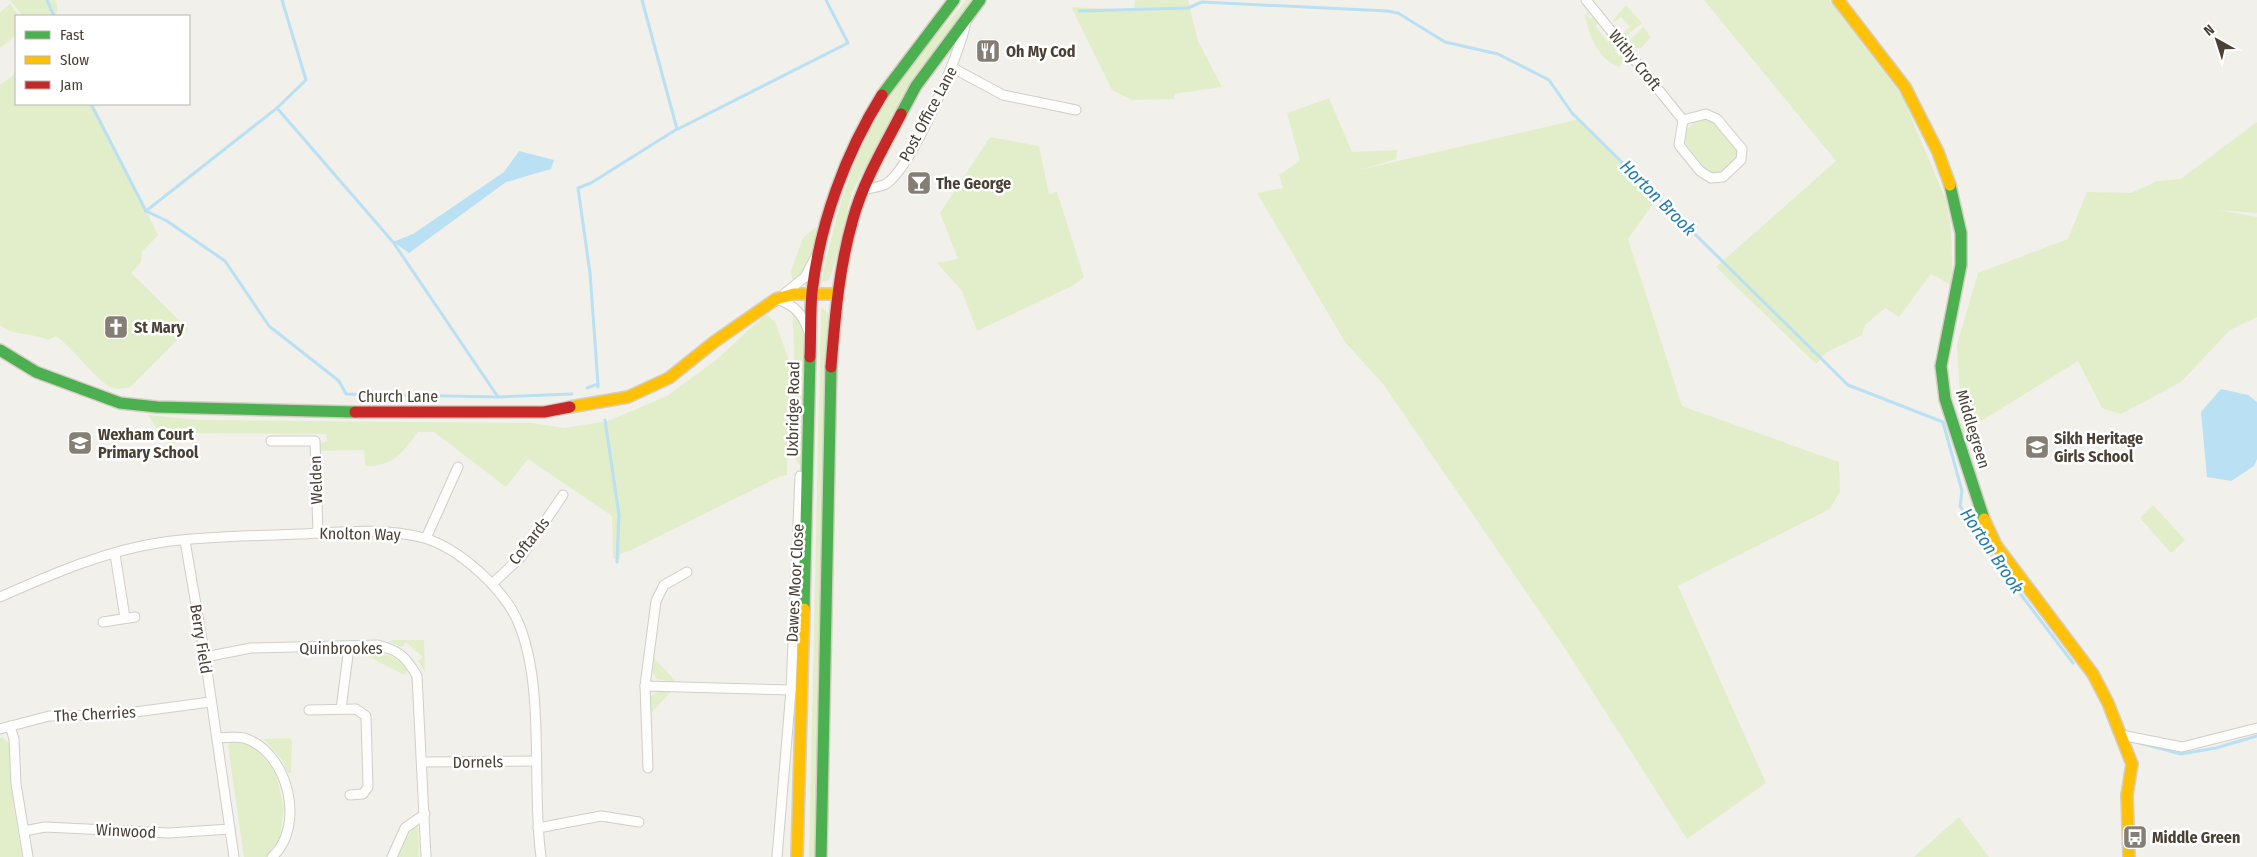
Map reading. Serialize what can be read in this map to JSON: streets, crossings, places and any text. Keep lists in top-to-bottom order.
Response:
{
  "streets": {
    "street": [
      "Withy Croft",
      "Post Office Lane",
      "Church Lane",
      "Uxbridge Road",
      "Middlegreen",
      "Welden",
      "Knolton Way",
      "Coftards",
      "Dawes Moor Close",
      "Berry Field",
      "Quinbrookes",
      "The Cherries",
      "Dornels",
      "Winwood"
    ]
  },
  "crossings": [
    ["Church Lane", "Uxbridge Road"],
    ["Welden", "Knolton Way"],
    ["Knolton Way", "Coftards"],
    ["Knolton Way", "Berry Field"],
    ["Knolton Way", "Dornels"],
    ["Berry Field", "Quinbrookes"],
    ["Berry Field", "The Cherries"],
    ["Berry Field", "Winwood"],
    ["Quinbrookes", "Dornels"]
  ],
  "water": ["Horton Brook"],
  "places": {
    "restaurant": ["Oh My Cod"],
    "bar": ["The George"],
    "church": ["St Mary"],
    "school or university": ["Wexham Court Primary School", "Sikh Heritage Girls School"],
    "bus stop": ["Middle Green"]
  },
  "legend": ["Fast", "Slow", "Jam"],
  "north": "top left"
}
